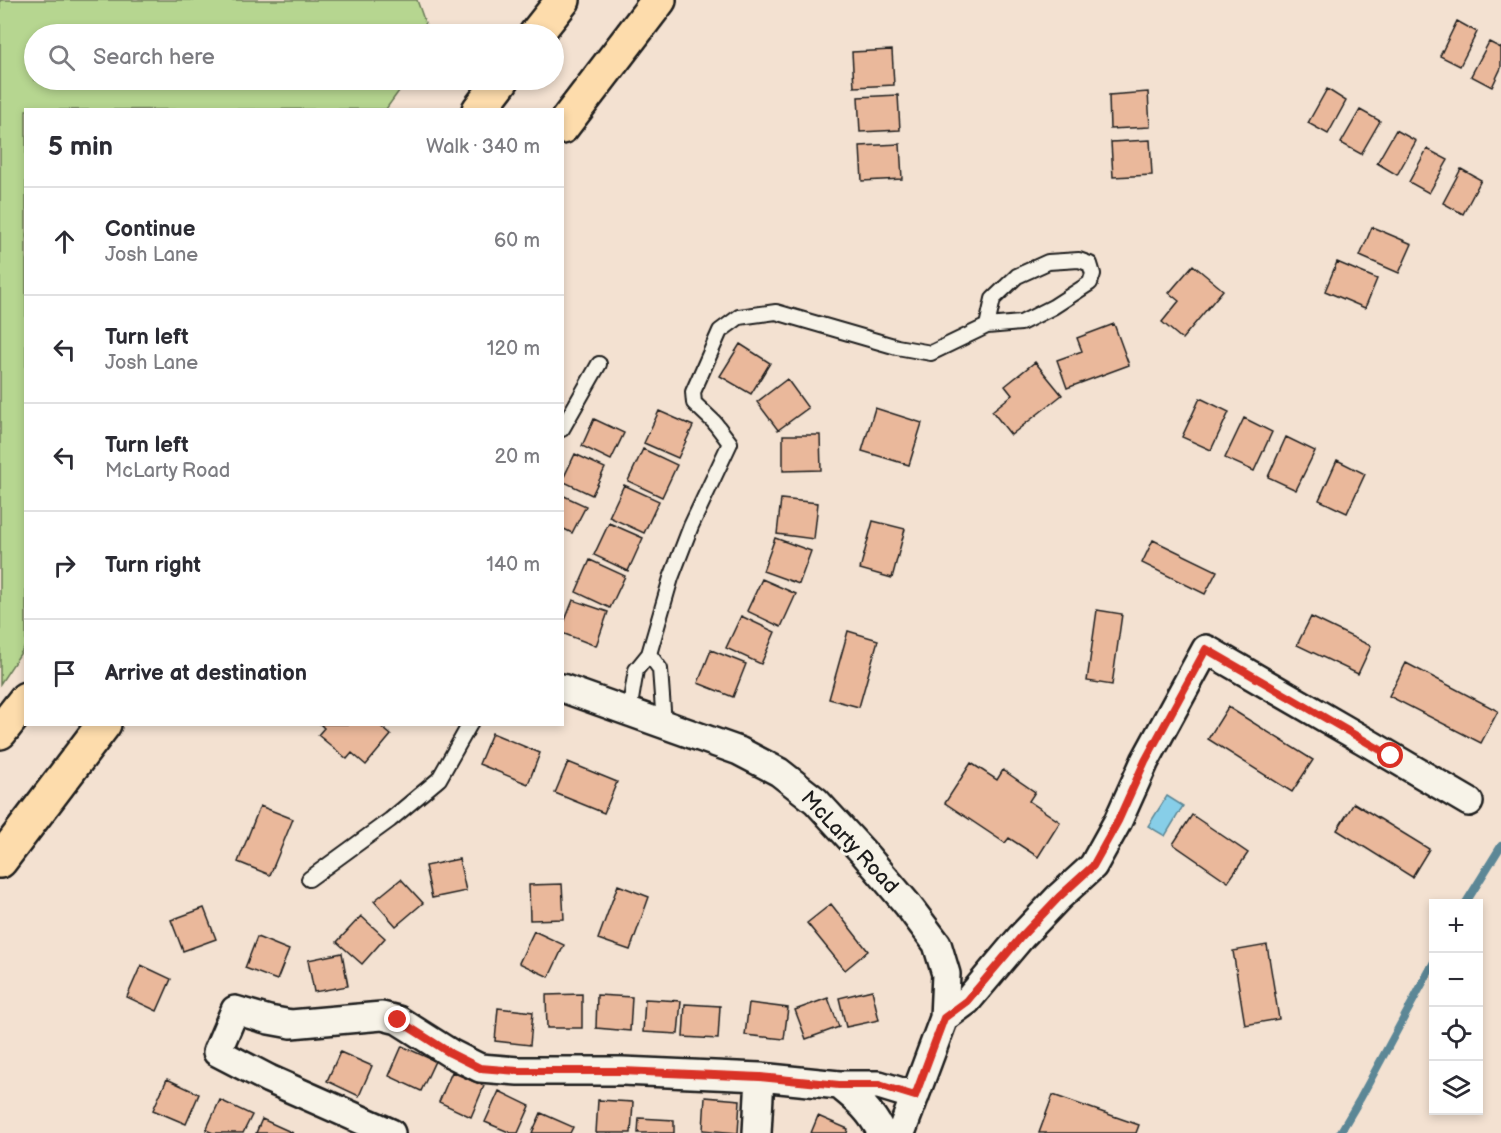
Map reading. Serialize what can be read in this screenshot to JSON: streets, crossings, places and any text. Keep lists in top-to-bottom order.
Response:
{
  "streets": {
    "street": ["McLarty Road"]
  },
  "page": {
    "search": "Search here",
    "heading": ["5 min", "Walk · 340 m"],
    "list": [
      ["Continue", "Josh Lane", "60 m"],
      ["Turn left", "Josh Lane", "120 m"],
      ["Turn left", "McLarty Road", "20 m"],
      ["Turn right", "140 m"],
      "Arrive at destination"
    ],
    "map_buttons": ["+", "−"]
  }
}
